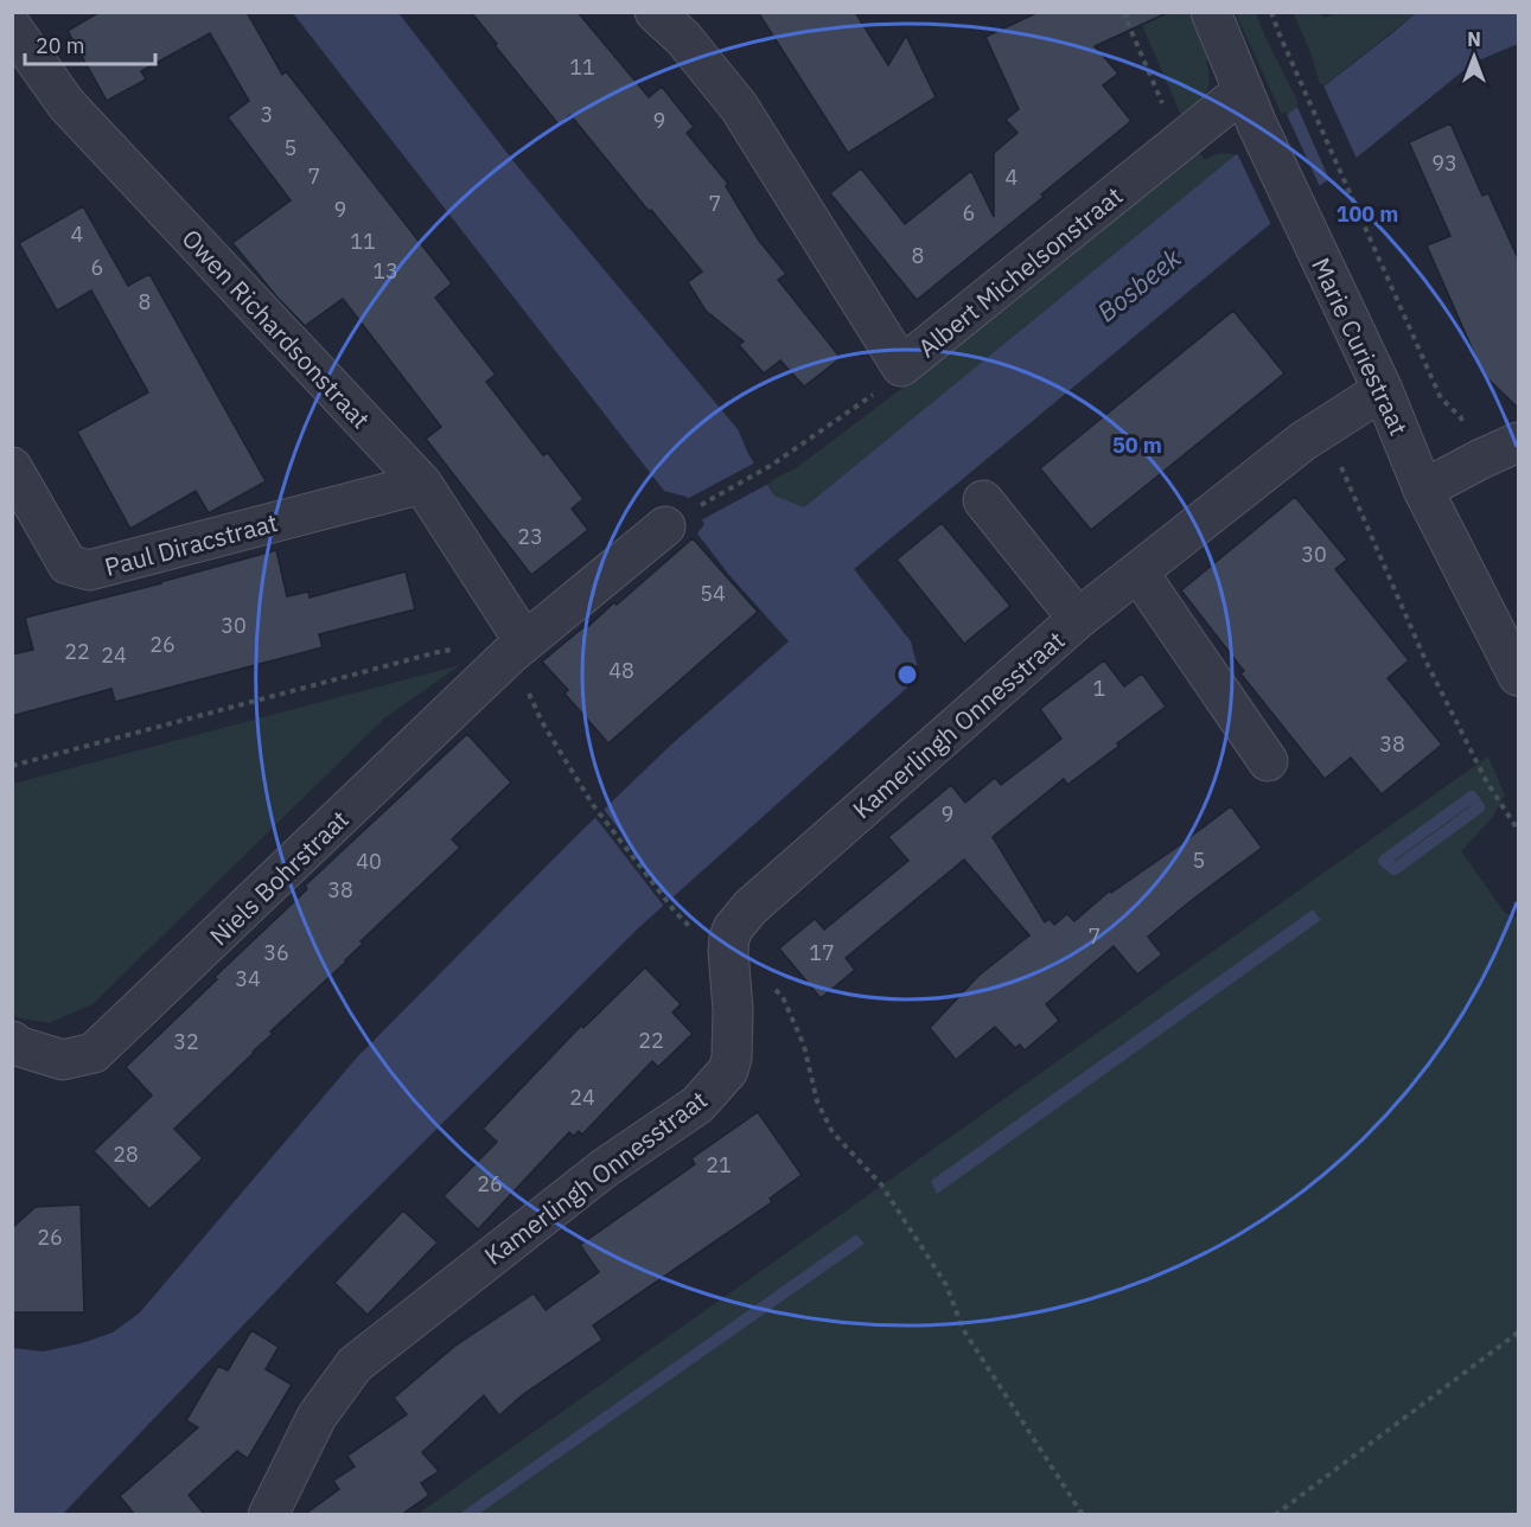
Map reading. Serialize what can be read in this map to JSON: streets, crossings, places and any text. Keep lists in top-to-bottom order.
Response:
{
  "streets": {
    "street": [
      "Albert Michelsonstraat",
      "Owen Richardsonstraat",
      "Marie Curiestraat",
      "Paul Diracstraat",
      "Kamerlingh Onnesstraat",
      "Niels Bohrstraat"
    ]
  },
  "crossings": [
    ["Albert Michelsonstraat", "Marie Curiestraat"],
    ["Owen Richardsonstraat", "Paul Diracstraat"],
    ["Owen Richardsonstraat", "Niels Bohrstraat"],
    ["Marie Curiestraat", "Kamerlingh Onnesstraat"]
  ],
  "water": ["Bosbeek"],
  "house_numbers": [
    "11",
    "3",
    "9",
    "5",
    "93",
    "7",
    "4",
    "7",
    "9",
    "6",
    "4",
    "11",
    "8",
    "6",
    "13",
    "8",
    "23",
    "30",
    "54",
    "30",
    "26",
    "22",
    "24",
    "48",
    "1",
    "38",
    "9",
    "5",
    "40",
    "38",
    "7",
    "36",
    "17",
    "34",
    "22",
    "32",
    "24",
    "28",
    "21",
    "26",
    "26"
  ],
  "scale_bar": "20 m",
  "north": "top",
  "rings": ["100 m", "50 m"]
}
